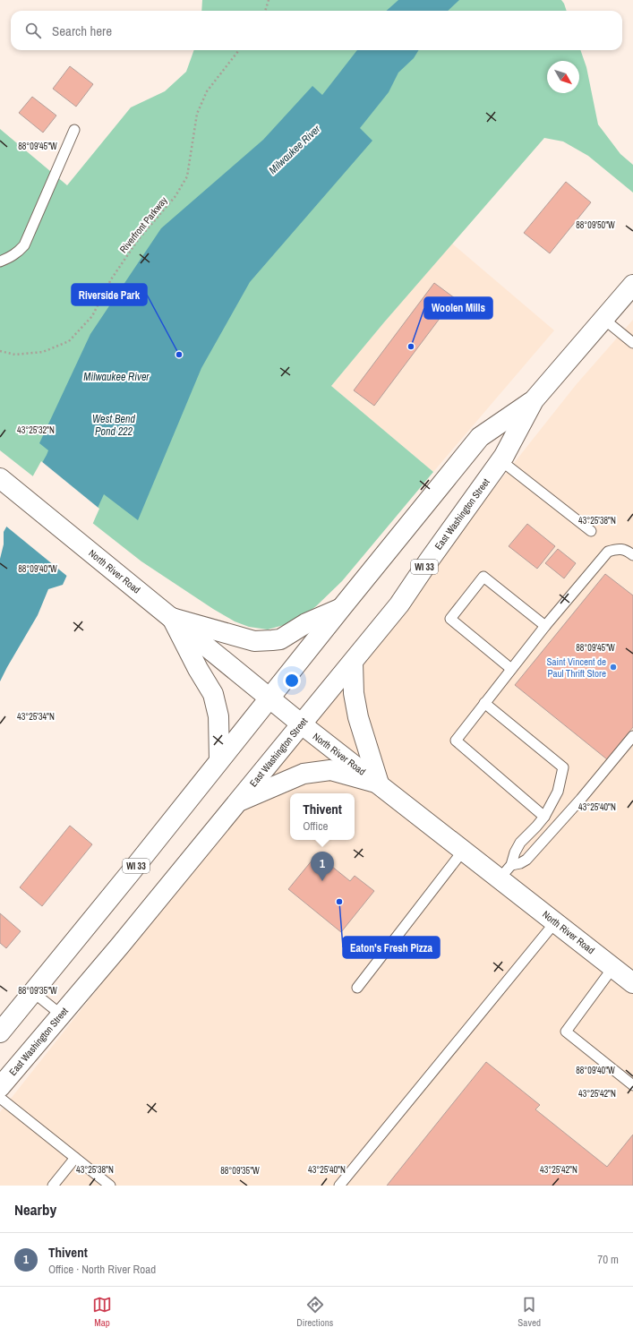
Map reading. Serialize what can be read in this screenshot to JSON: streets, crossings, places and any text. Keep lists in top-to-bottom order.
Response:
{
  "streets": {
    "main road": ["East Washington Street", "WI 33", "North River Road"],
    "path": ["Riverfront Parkway"]
  },
  "crossings": [
    ["East Washington Street", "North River Road"]
  ],
  "water": ["Milwaukee River", "West Bend Pond 222"],
  "places": [
    "Woolen Mills",
    "Riverside Park",
    "Saint Vincent de Paul Thrift Store",
    "Eaton's Fresh Pizza"
  ],
  "north": "bottom right",
  "page": {
    "search": "Search here",
    "popup": ["Thivent", "Office"],
    "pins": "1",
    "heading": "Nearby",
    "list": [
      {
        "mark": "1",
        "name": "Thivent",
        "note": "Office · North River Road",
        "value": "70 m"
      }
    ],
    "nav": ["Map", "Directions", "Saved"]
  },
  "coordinates": [
    "88°09'45\"W",
    "88°09'50\"W",
    "43°25'32\"N",
    "43°25'38\"N",
    "88°09'40\"W",
    "43°25'34\"N",
    "43°25'40\"N",
    "88°09'35\"W",
    "43°25'42\"N"
  ]
}
